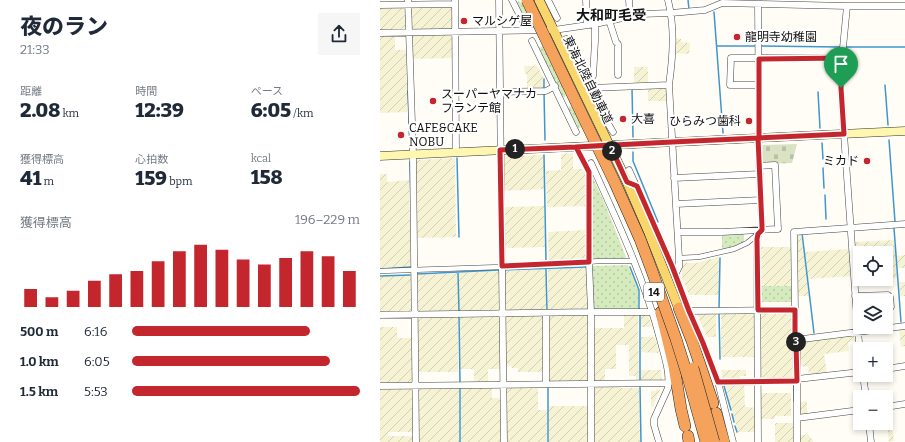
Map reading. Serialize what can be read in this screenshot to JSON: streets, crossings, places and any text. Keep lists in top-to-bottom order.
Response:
{
  "streets": {
    "highway": ["東海北陸自動車道"],
    "main road": ["14"]
  },
  "districts": ["大和町毛受"],
  "places": [
    "マルシゲ屋",
    "龍明寺幼稚園",
    "スーパーヤマナカ フランテ館",
    "大喜",
    "ひらみつ歯科",
    "CAFE&CAKE NOBU",
    "ミカド"
  ],
  "page": {
    "heading": ["夜のラン", "21:33"],
    "stats": [
      ["距離", "2.08 km"],
      ["時間", "12:39"],
      ["ペース", "6:05 /km"],
      ["獲得標高", "41 m"],
      ["心拍数", "159 bpm"],
      ["kcal", "158"]
    ],
    "pins": ["1", "2", "3"],
    "chart": ["獲得標高", "196–229 m"],
    "map_buttons": ["+", "−"],
    "list": [
      {
        "name": "500 m",
        "note": "6:16"
      },
      {
        "name": "1.0 km",
        "note": "6:05"
      },
      {
        "name": "1.5 km",
        "note": "5:53"
      }
    ]
  }
}
